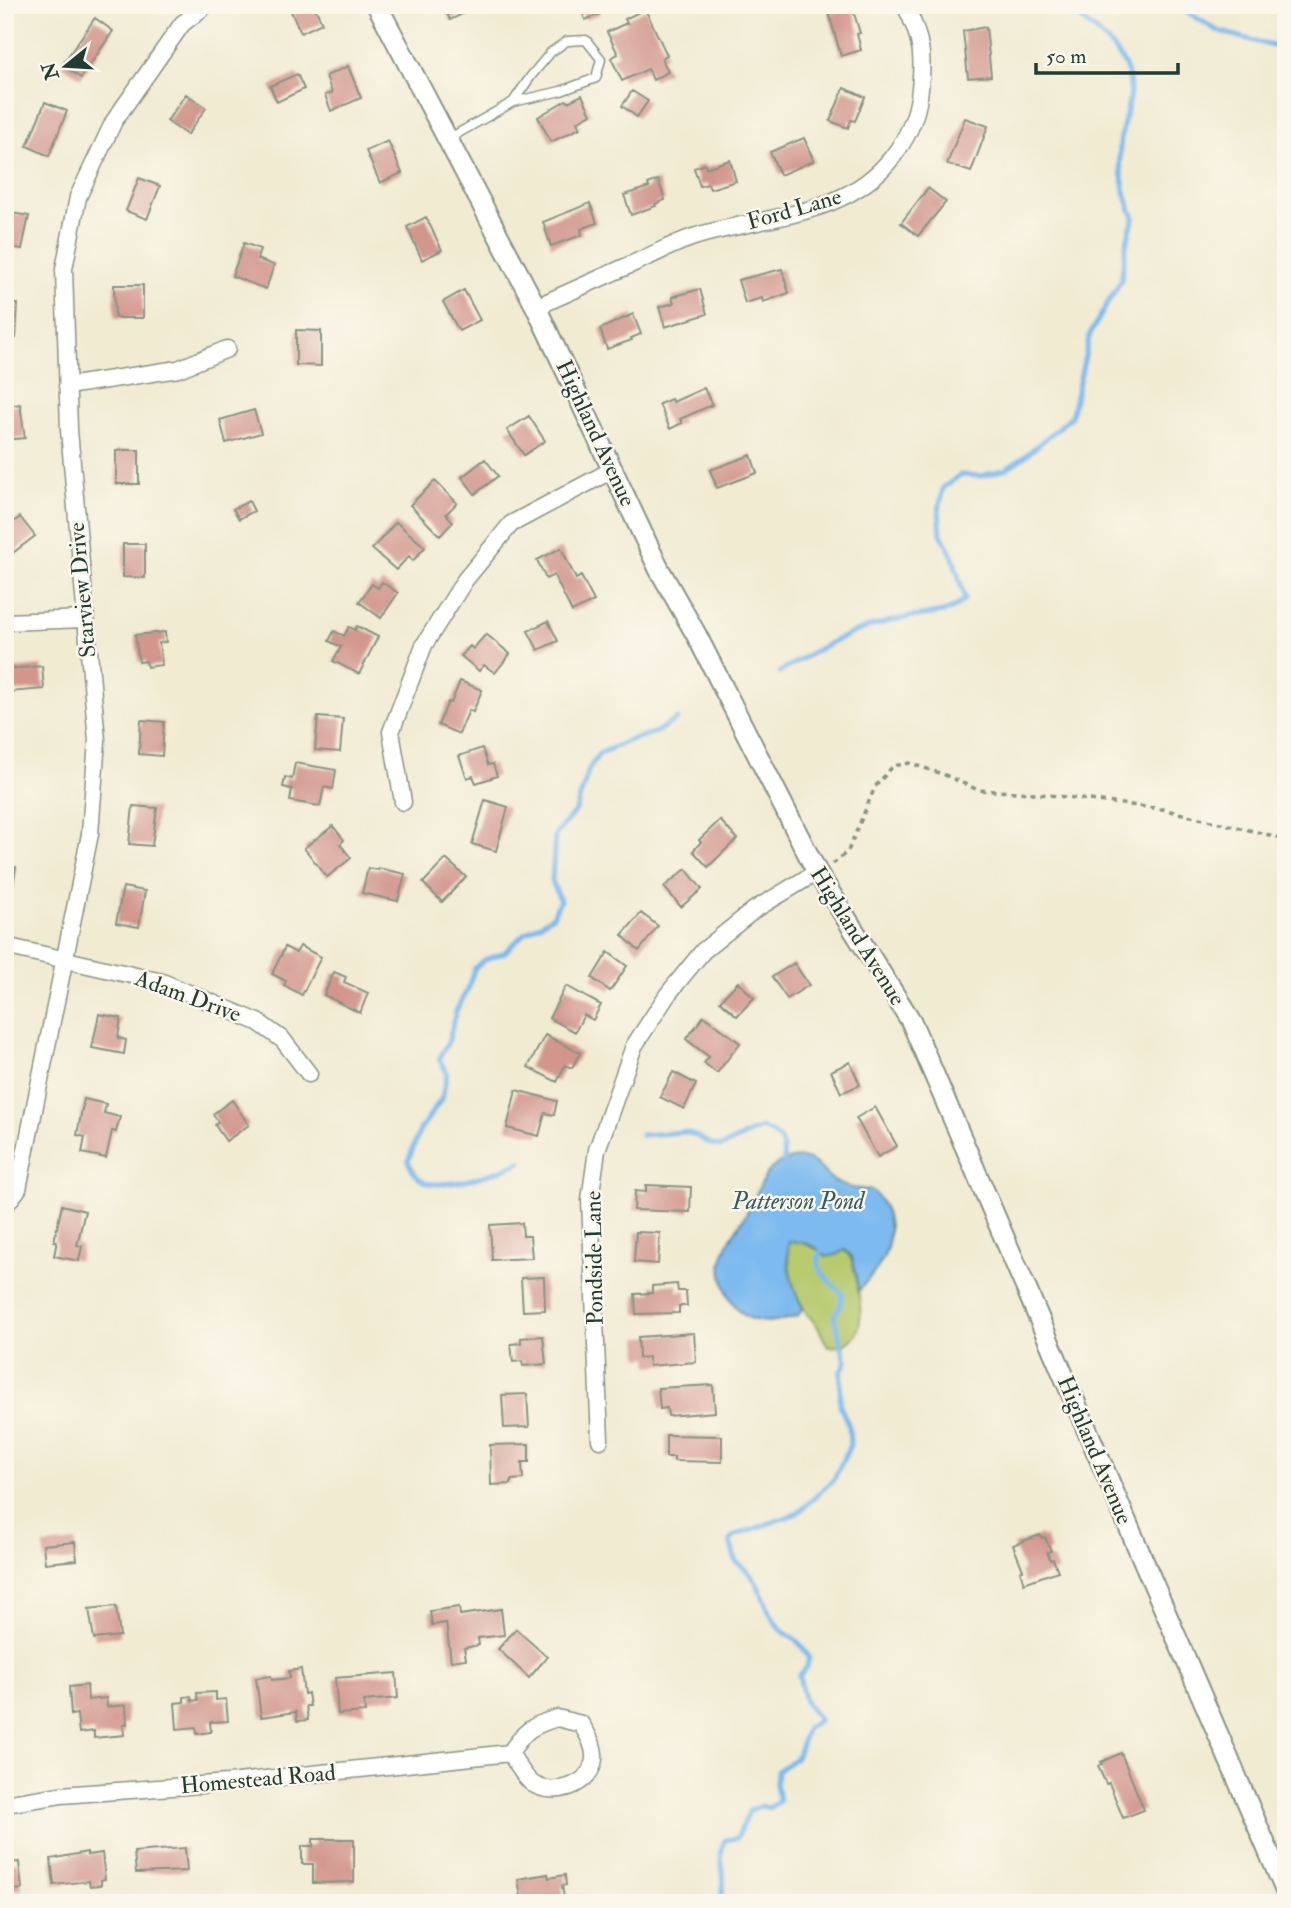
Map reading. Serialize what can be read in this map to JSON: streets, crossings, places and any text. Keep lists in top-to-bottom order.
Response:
{
  "streets": {
    "street": [
      "Ford Lane",
      "Highland Avenue",
      "Starview Drive",
      "Adam Drive",
      "Pondside Lane",
      "Homestead Road"
    ]
  },
  "crossings": [
    ["Ford Lane", "Highland Avenue"],
    ["Highland Avenue", "Pondside Lane"],
    ["Starview Drive", "Adam Drive"]
  ],
  "water": ["Patterson Pond"],
  "scale_bar": "50 m",
  "north": "left"
}
